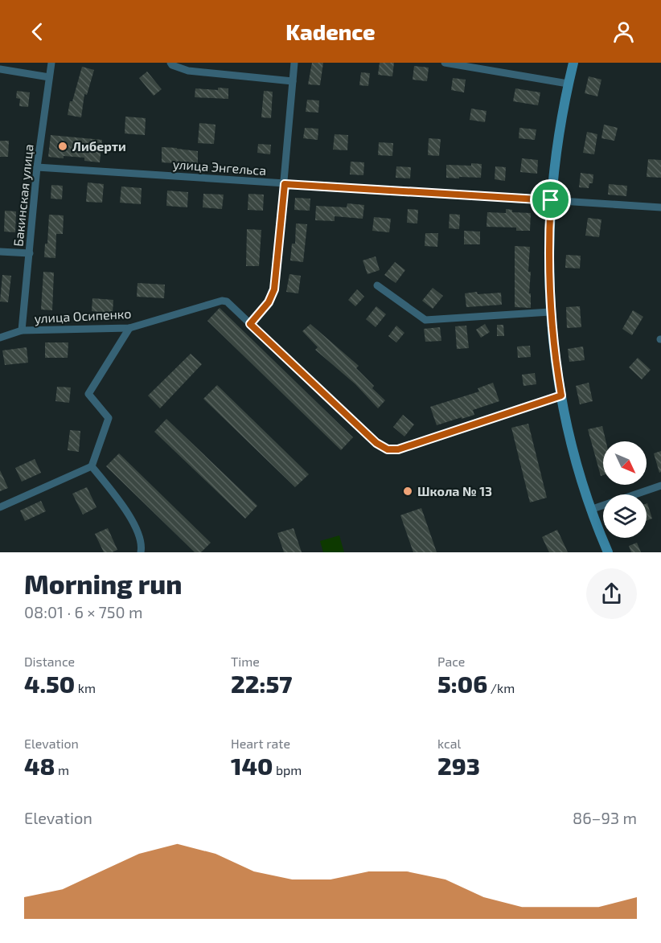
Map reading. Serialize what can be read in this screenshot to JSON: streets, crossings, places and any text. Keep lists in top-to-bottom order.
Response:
{
  "streets": {
    "street": ["улица Энгельса", "Бакинская улица", "улица Осипенко"]
  },
  "crossings": [
    ["улица Энгельса", "Бакинская улица"],
    ["Бакинская улица", "улица Осипенко"]
  ],
  "places": ["Либерти", "Школа № 13"],
  "north": "bottom right",
  "page": {
    "header": "Kadence",
    "heading": ["Morning run", "08:01 · 6 × 750 m"],
    "stats": [
      ["Distance", "4.50 km"],
      ["Time", "22:57"],
      ["Pace", "5:06 /km"],
      ["Elevation", "48 m"],
      ["Heart rate", "140 bpm"],
      ["kcal", "293"]
    ],
    "chart": ["Elevation", "86–93 m"]
  }
}
